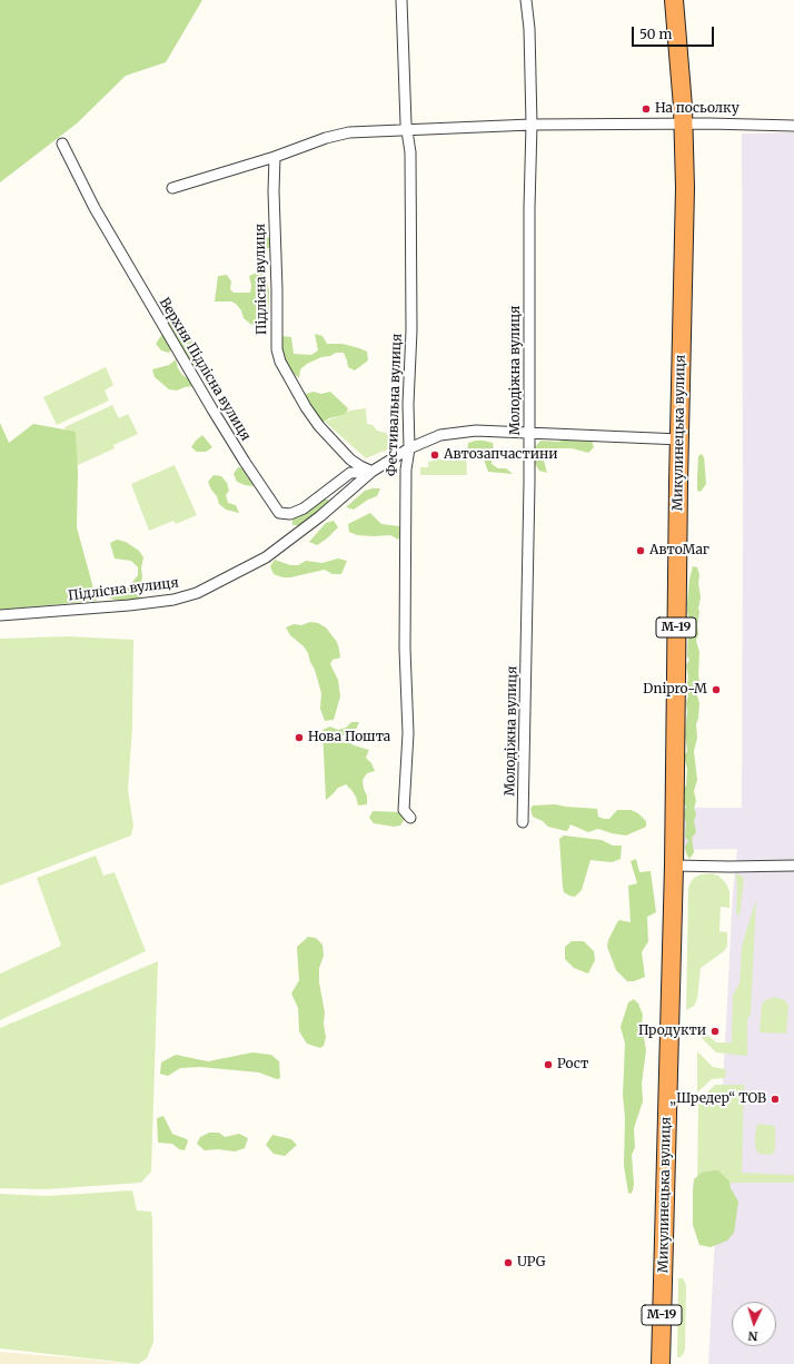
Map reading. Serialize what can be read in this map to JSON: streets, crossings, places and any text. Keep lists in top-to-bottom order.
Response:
{
  "streets": {
    "highway": ["Микулинецька вулиця", "М-19"],
    "street": [
      "Підлісна вулиця",
      "Верхня Підлісна вулиця",
      "Молодіжна вулиця",
      "Фестивальна вулиця"
    ]
  },
  "crossings": [
    ["Підлісна вулиця", "Верхня Підлісна вулиця"],
    ["Підлісна вулиця", "Молодіжна вулиця"],
    ["Підлісна вулиця", "Фестивальна вулиця"],
    ["Підлісна вулиця", "Микулинецька вулиця"]
  ],
  "places": [
    "На посьолку",
    "Автозапчастини",
    "АвтоМаг",
    "Dnipro-M",
    "Нова Пошта",
    "Продукти",
    "Рост",
    "„Шредер“ ТОВ",
    "UPG"
  ],
  "scale_bar": "50 m",
  "north": "bottom"
}
